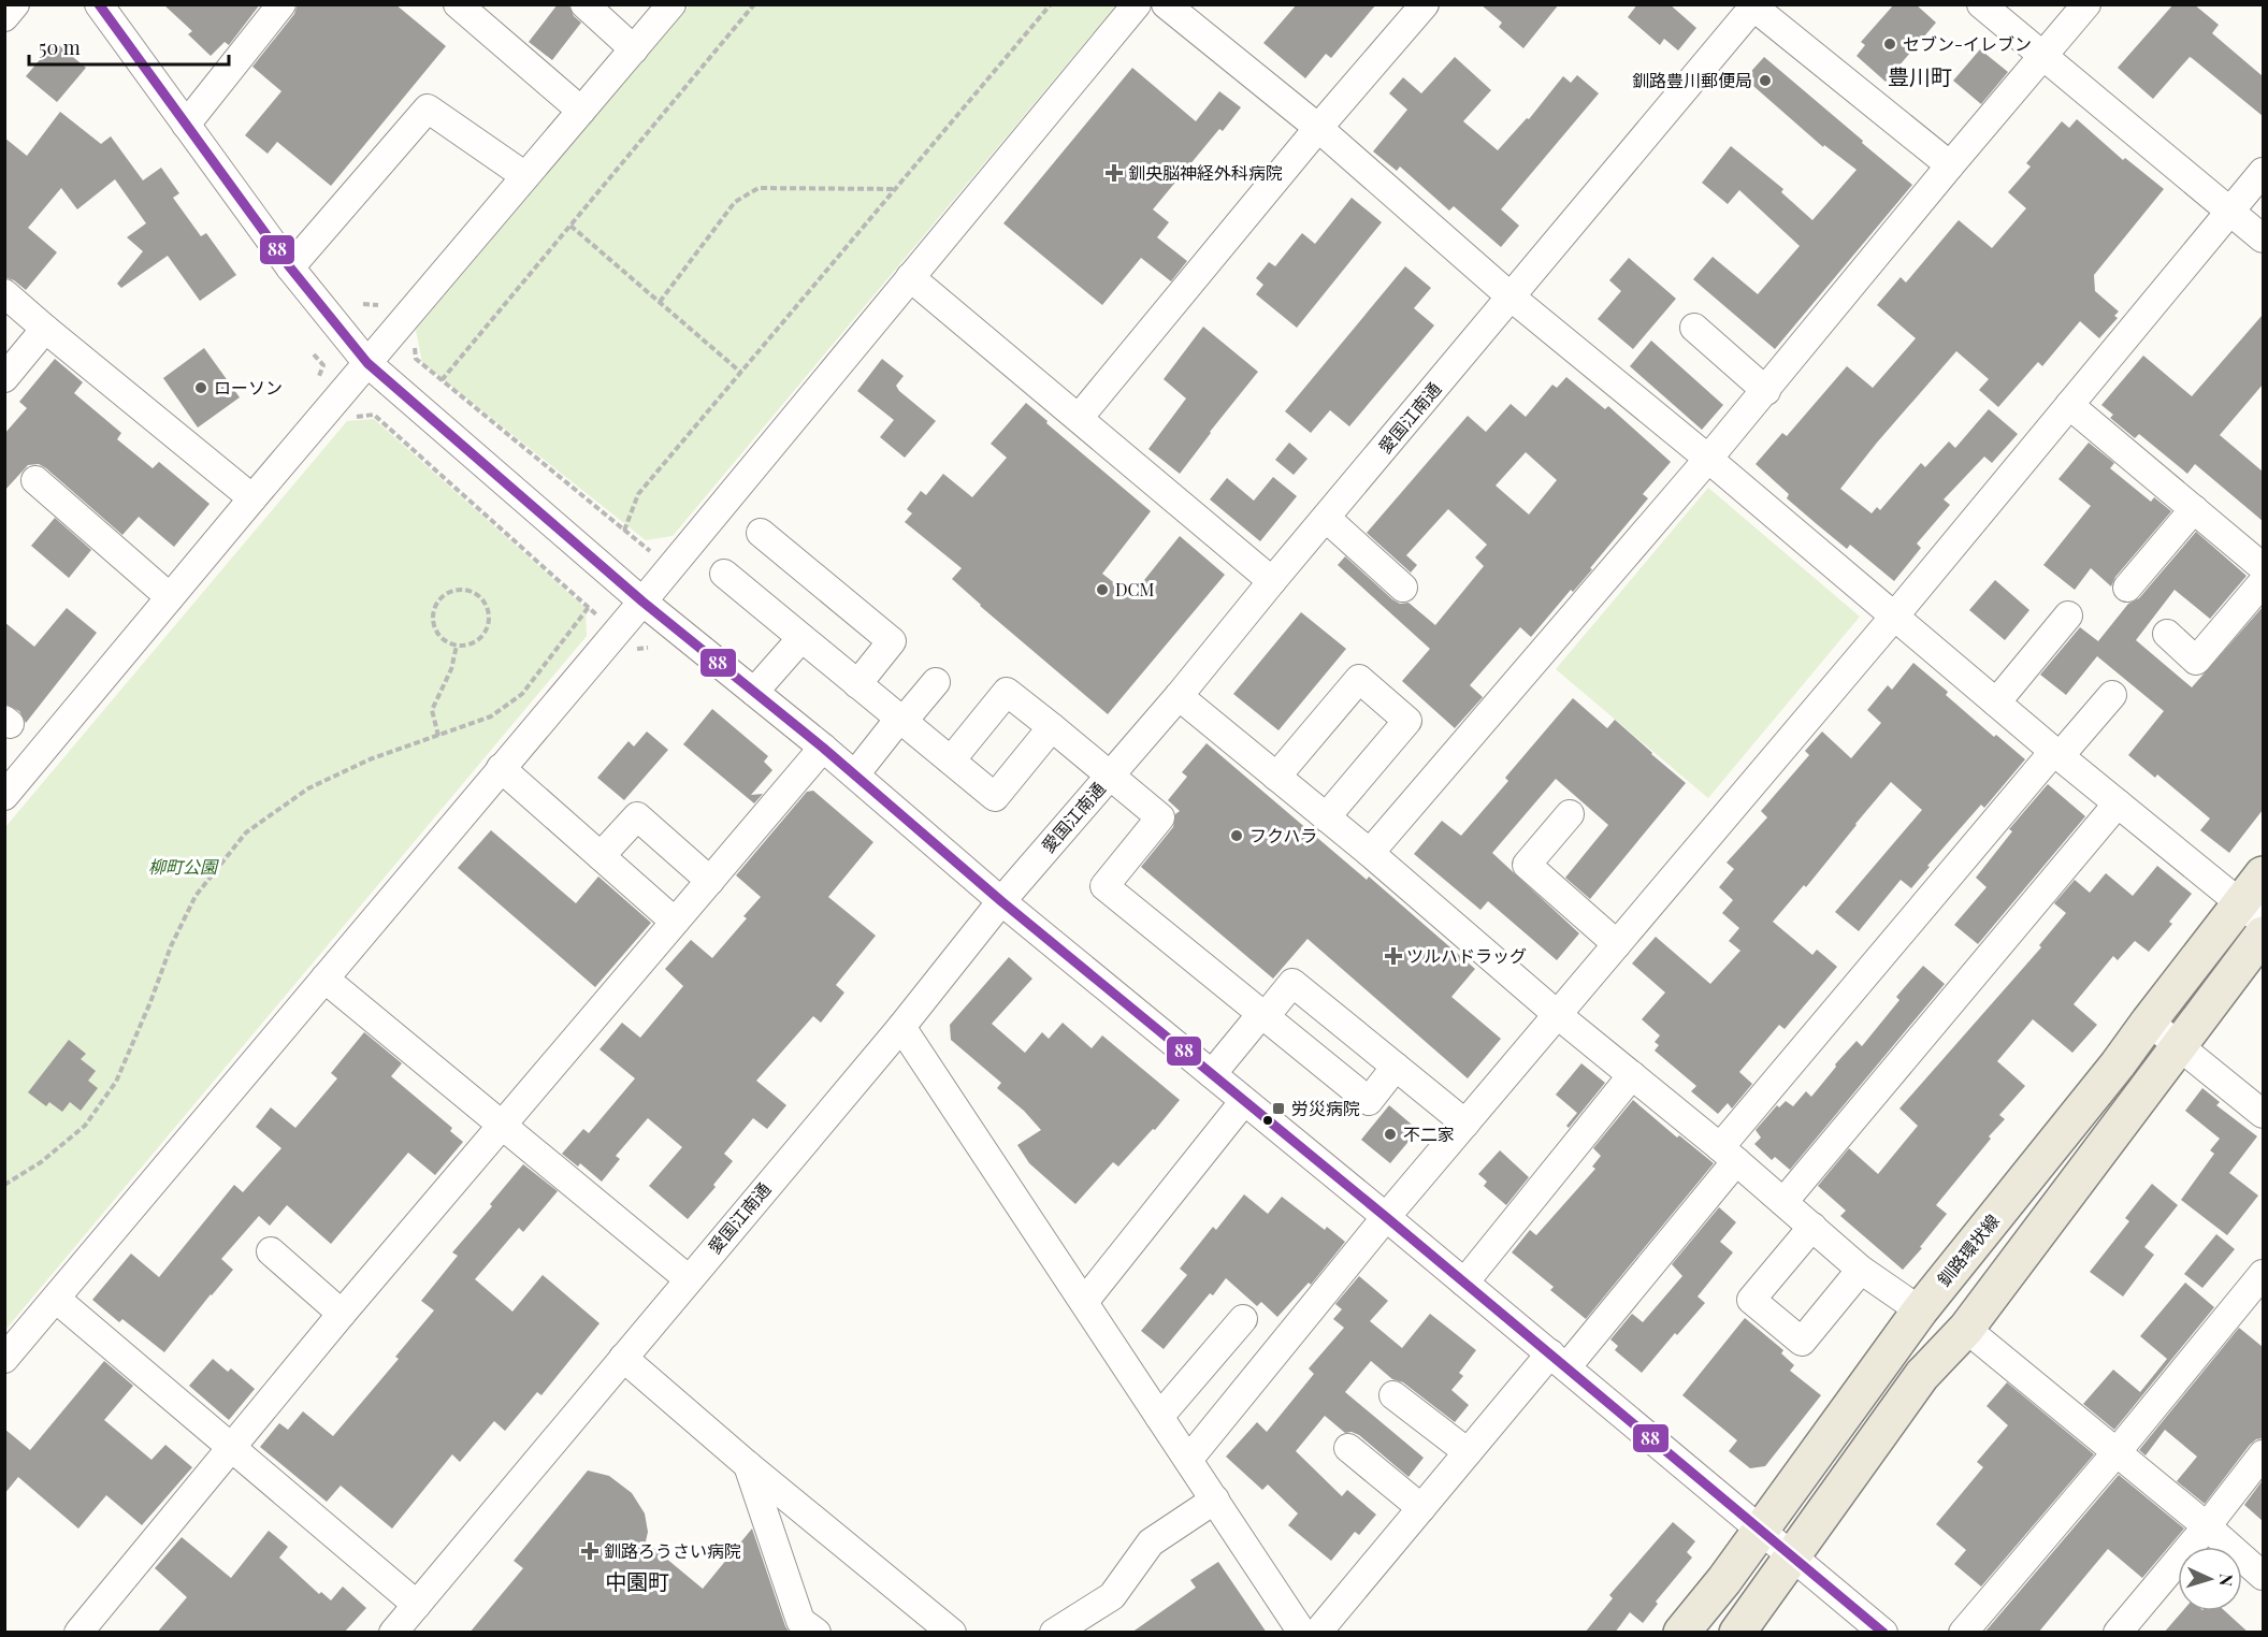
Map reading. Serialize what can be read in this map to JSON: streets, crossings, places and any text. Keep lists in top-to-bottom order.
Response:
{
  "streets": {
    "main road": ["釧路環状線"],
    "street": ["愛国江南通"]
  },
  "districts": ["豊川町", "中園町"],
  "parks": ["柳町公園"],
  "places": {
    "other": [
      "セブン-イレブン",
      "釧路豊川郵便局",
      "ローソン",
      "DCM",
      "フクハラ",
      "不二家"
    ],
    "health": ["釧央脳神経外科病院", "ツルハドラッグ", "釧路ろうさい病院"],
    "transit": ["労災病院"]
  },
  "lines": ["transit line 88"],
  "scale_bar": "50 m",
  "north": "right"
}
